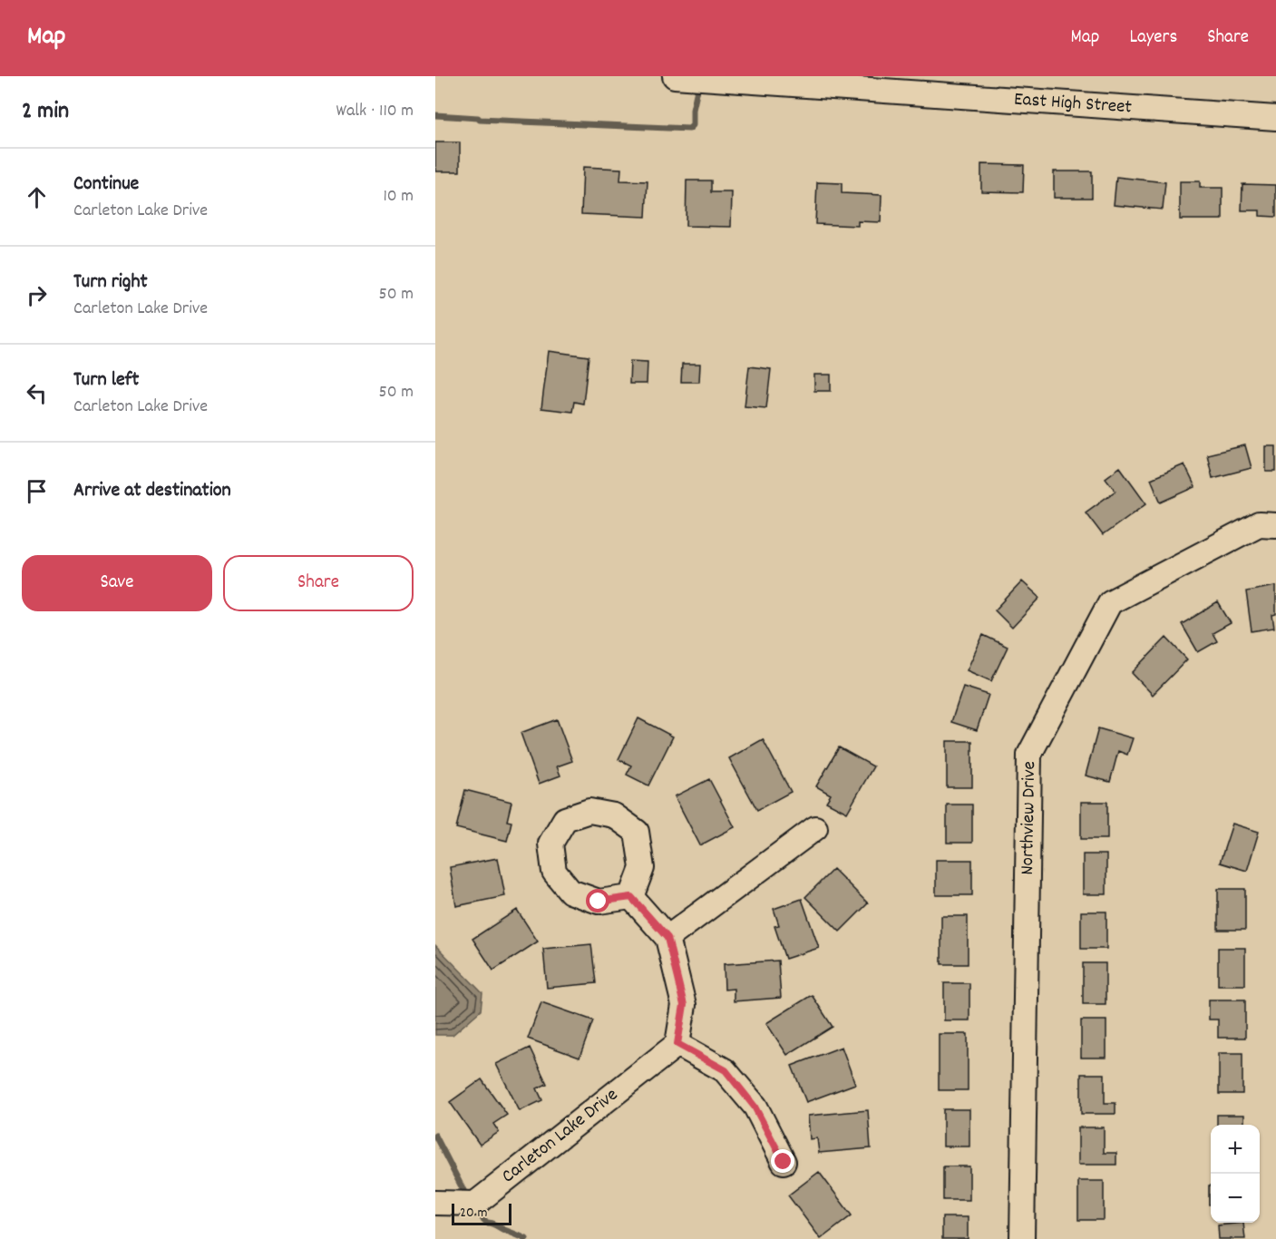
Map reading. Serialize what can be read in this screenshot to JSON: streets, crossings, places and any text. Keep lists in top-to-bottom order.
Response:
{
  "streets": {
    "street": ["East High Street", "Northview Drive", "Carleton Lake Drive"]
  },
  "scale_bar": "20 m",
  "page": {
    "header": "Map",
    "nav": ["Map", "Layers", "Share"],
    "heading": ["2 min", "Walk · 110 m"],
    "list": [
      ["Continue", "Carleton Lake Drive", "10 m"],
      ["Turn right", "Carleton Lake Drive", "50 m"],
      ["Turn left", "Carleton Lake Drive", "50 m"],
      "Arrive at destination"
    ],
    "buttons": ["Save", "Share"],
    "map_buttons": ["+", "−"],
    "scale": "20 m"
  }
}
